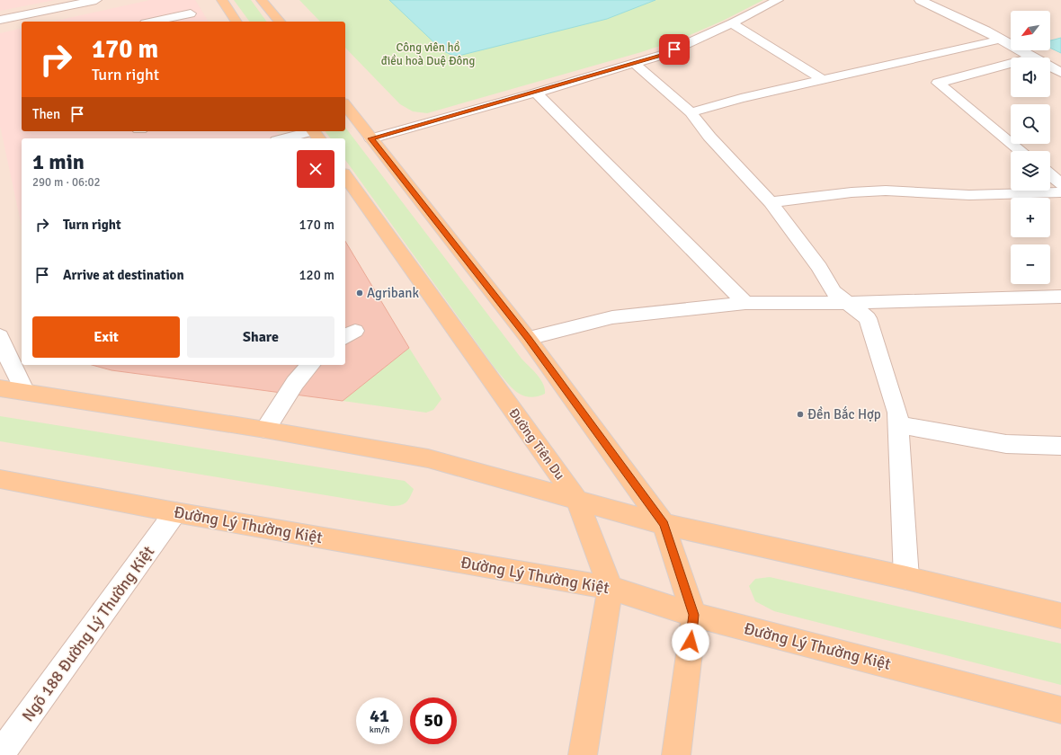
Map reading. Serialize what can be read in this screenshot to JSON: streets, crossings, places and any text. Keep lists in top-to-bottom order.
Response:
{
  "streets": {
    "main road": ["Đường Tiên Du", "Đường Lý Thường Kiệt"],
    "street": ["Ngõ 188 Đường Lý Thường Kiệt"]
  },
  "crossings": [
    ["Đường Tiên Du", "Đường Lý Thường Kiệt"],
    ["Đường Lý Thường Kiệt", "Ngõ 188 Đường Lý Thường Kiệt"]
  ],
  "parks": ["Công viên hồ điều hoà Duệ Đông"],
  "places": ["Agribank", "Đền Bắc Hợp"],
  "north": "bottom left",
  "page": {
    "map_buttons": ["+", "−"],
    "turn": ["170 m", "Turn right"],
    "then": "Then",
    "heading": ["1 min", "290 m · 06:02"],
    "list": [
      {
        "name": "Turn right",
        "value": "170 m"
      },
      {
        "name": "Arrive at destination",
        "value": "120 m"
      }
    ],
    "buttons": ["Exit", "Share"],
    "speed": "41 km/h",
    "limit": "50"
  }
}
